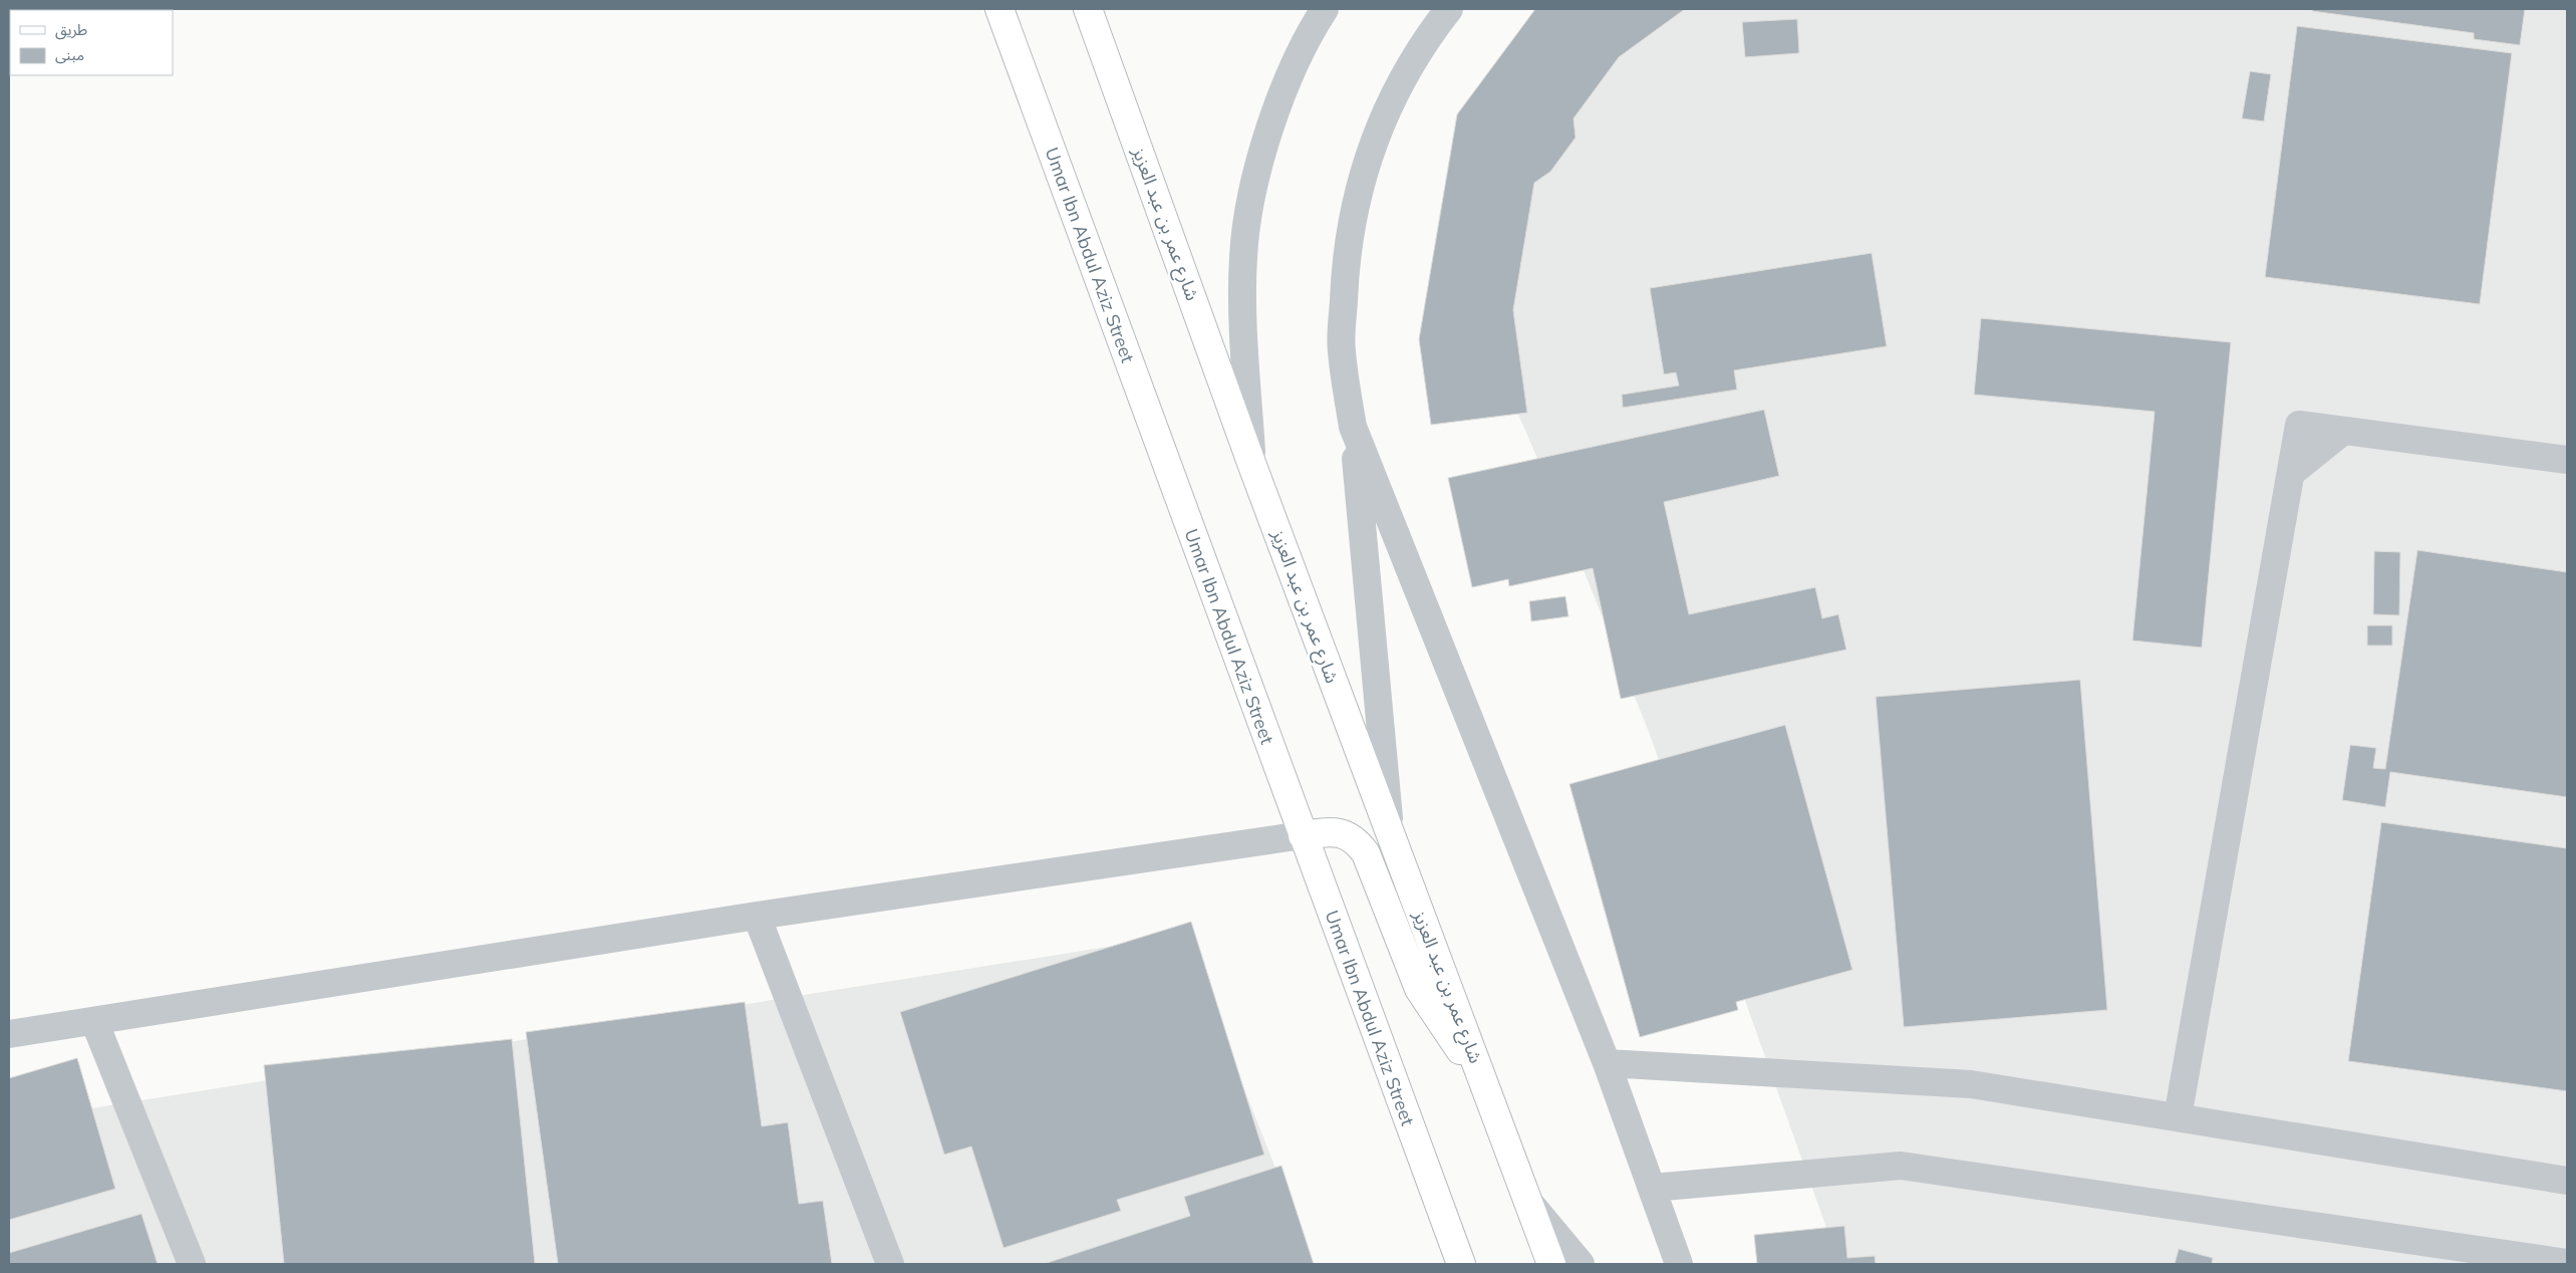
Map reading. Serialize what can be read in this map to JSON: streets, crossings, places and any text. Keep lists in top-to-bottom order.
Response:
{
  "streets": {
    "main road": ["شارع عمر بن عبد العزيز", "Umar Ibn Abdul Aziz Street"]
  },
  "legend": ["طريق", "مبنى"]
}
